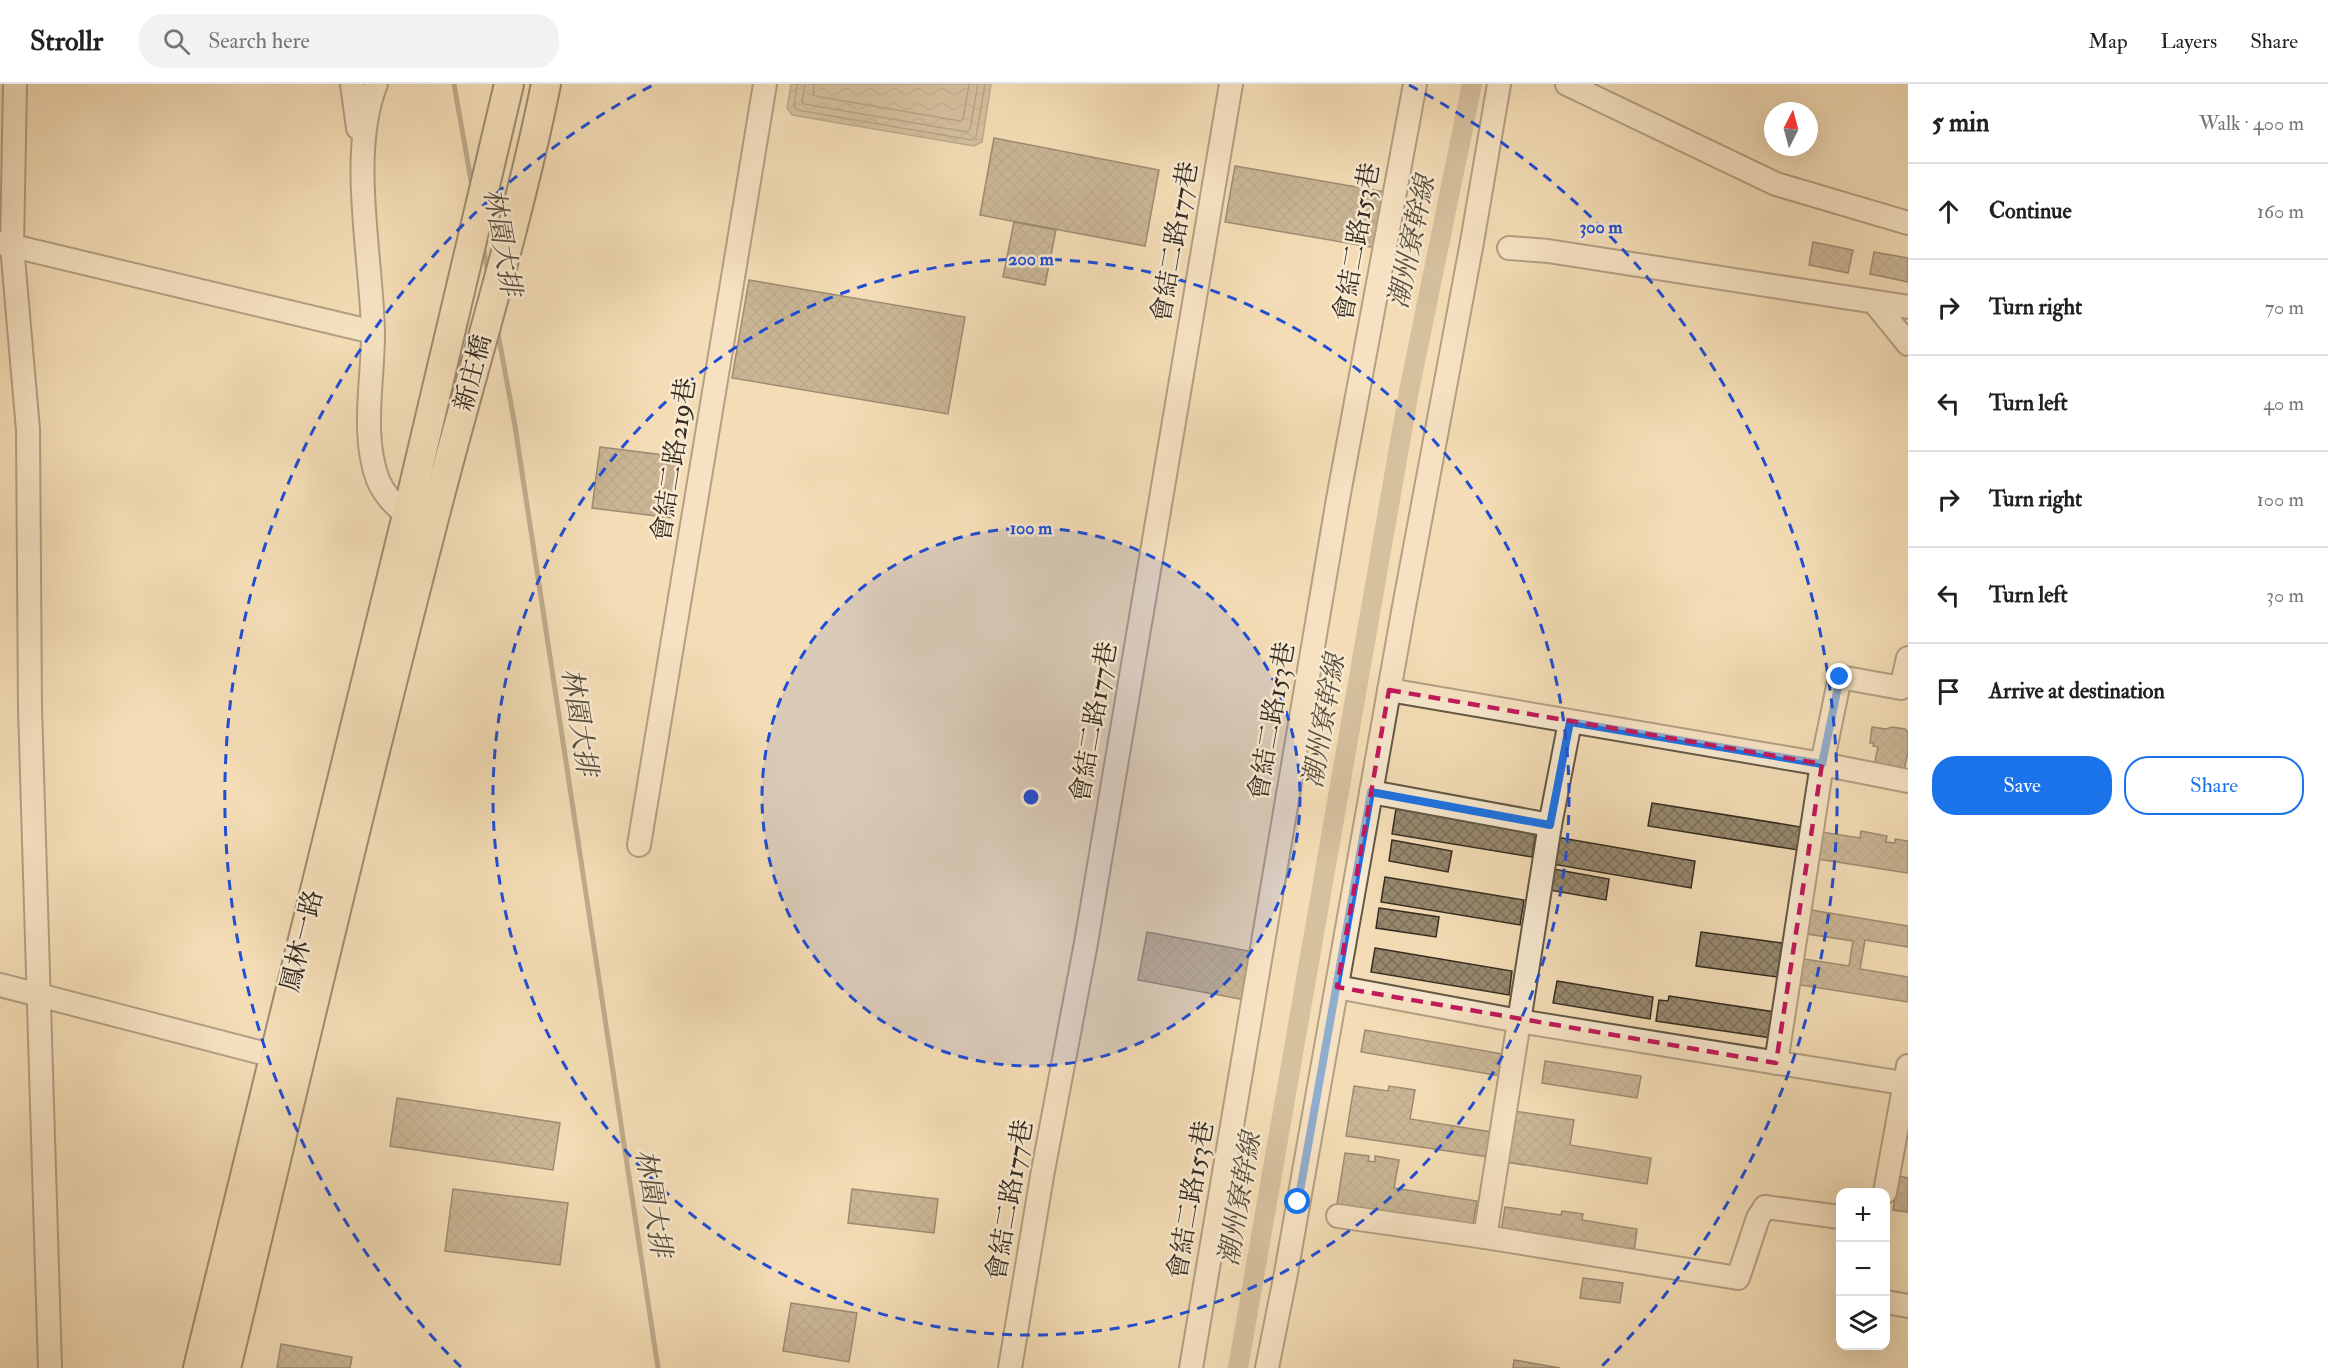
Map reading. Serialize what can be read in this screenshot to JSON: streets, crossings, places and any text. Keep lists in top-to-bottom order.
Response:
{
  "streets": {
    "main road": ["新庄橋", "鳳林一路"],
    "street": ["會結二路177巷", "會結二路153巷", "會結二路219巷"]
  },
  "crossings": [
    ["新庄橋", "鳳林一路"]
  ],
  "water": ["林園大排", "潮州寮幹線"],
  "north": "top",
  "page": {
    "header": "Strollr",
    "search": "Search here",
    "nav": ["Map", "Layers", "Share"],
    "heading": ["5 min", "Walk · 400 m"],
    "list": [
      ["Continue", "160 m"],
      ["Turn right", "70 m"],
      ["Turn left", "40 m"],
      ["Turn right", "100 m"],
      ["Turn left", "30 m"],
      "Arrive at destination"
    ],
    "buttons": ["Save", "Share"],
    "map_buttons": ["+", "−"]
  },
  "rings": ["300 m", "200 m", "100 m"]
}
